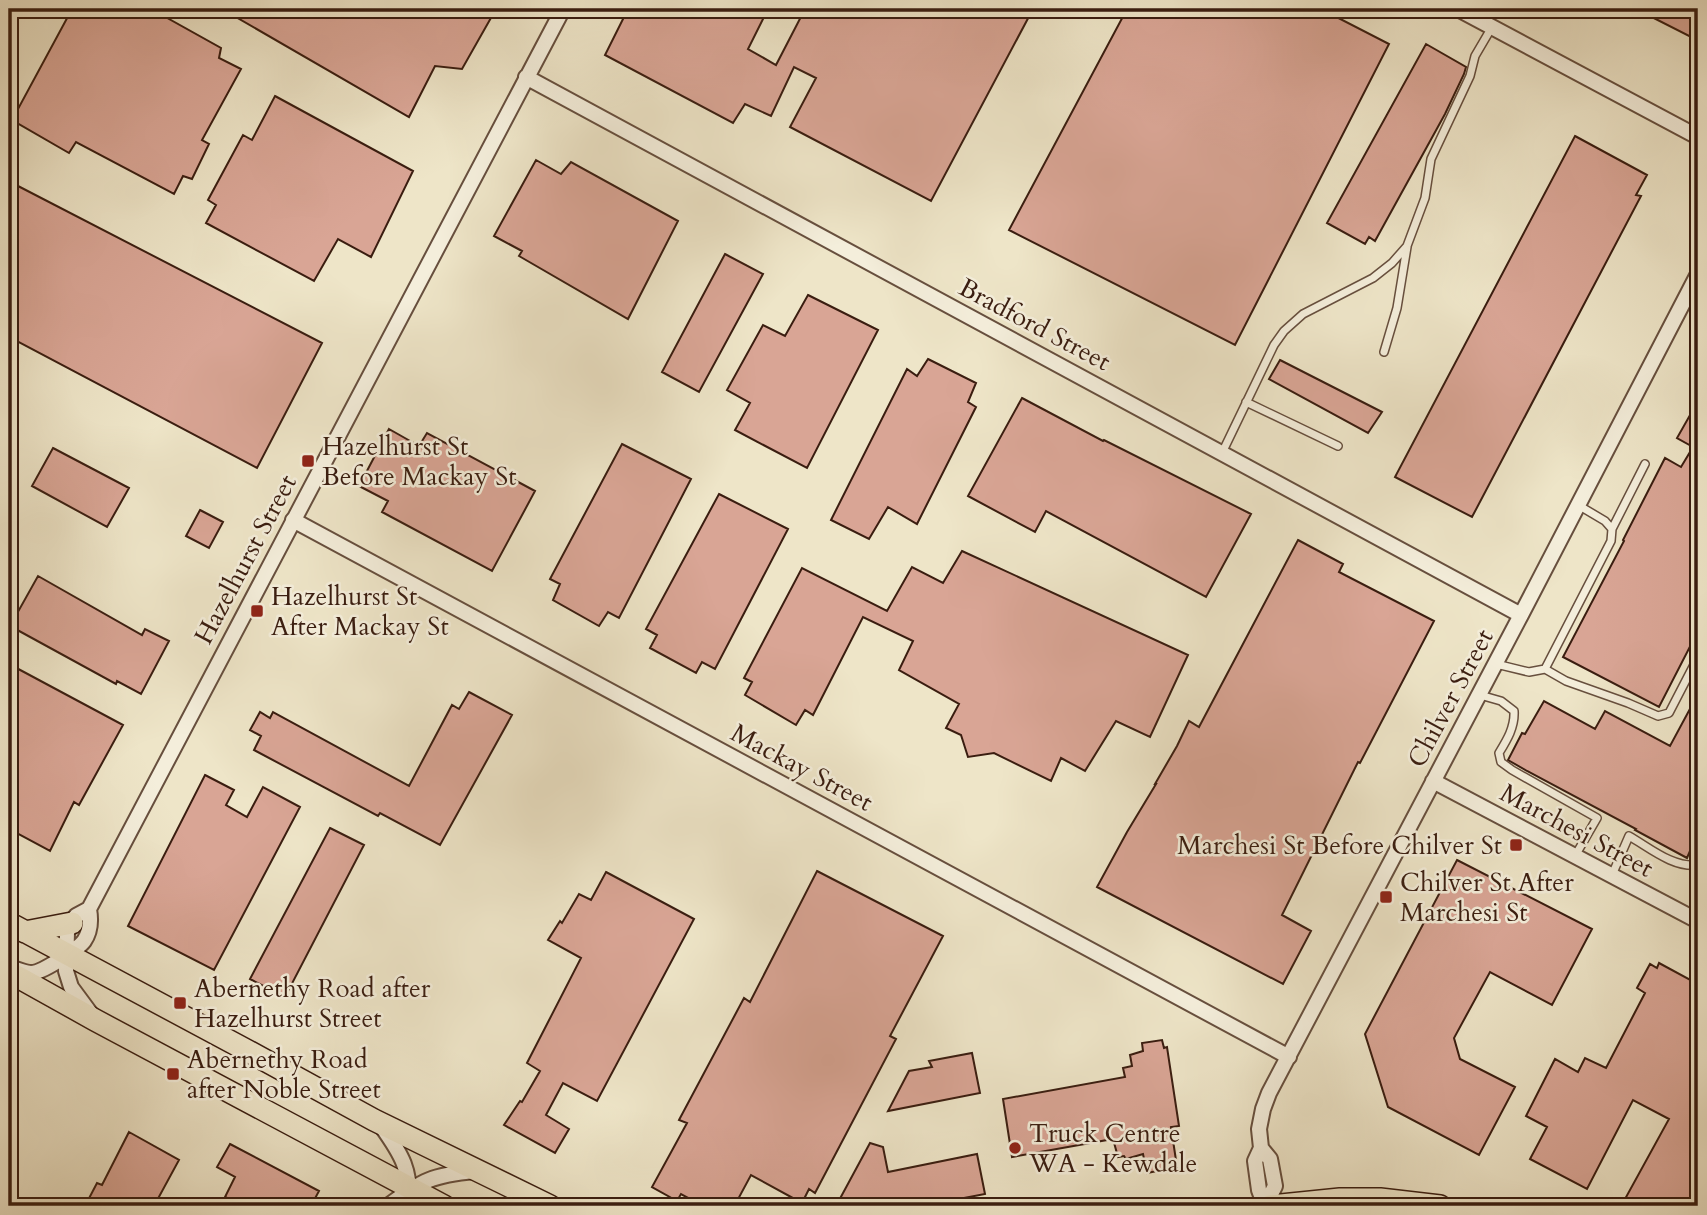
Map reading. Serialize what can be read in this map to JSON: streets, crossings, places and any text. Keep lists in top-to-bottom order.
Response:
{
  "streets": {
    "street": [
      "Bradford Street",
      "Hazelhurst Street",
      "Chilver Street",
      "Mackay Street",
      "Marchesi Street"
    ]
  },
  "crossings": [
    ["Bradford Street", "Hazelhurst Street"],
    ["Bradford Street", "Chilver Street"],
    ["Hazelhurst Street", "Mackay Street"],
    ["Chilver Street", "Mackay Street"],
    ["Chilver Street", "Marchesi Street"]
  ],
  "places": {
    "transit": [
      "Hazelhurst St Before Mackay St",
      "Hazelhurst St After Mackay St",
      "Marchesi St Before Chilver St",
      "Chilver St After Marchesi St",
      "Abernethy Road after Hazelhurst Street",
      "Abernethy Road after Noble Street"
    ],
    "other": ["Truck Centre WA - Kewdale"]
  }
}
